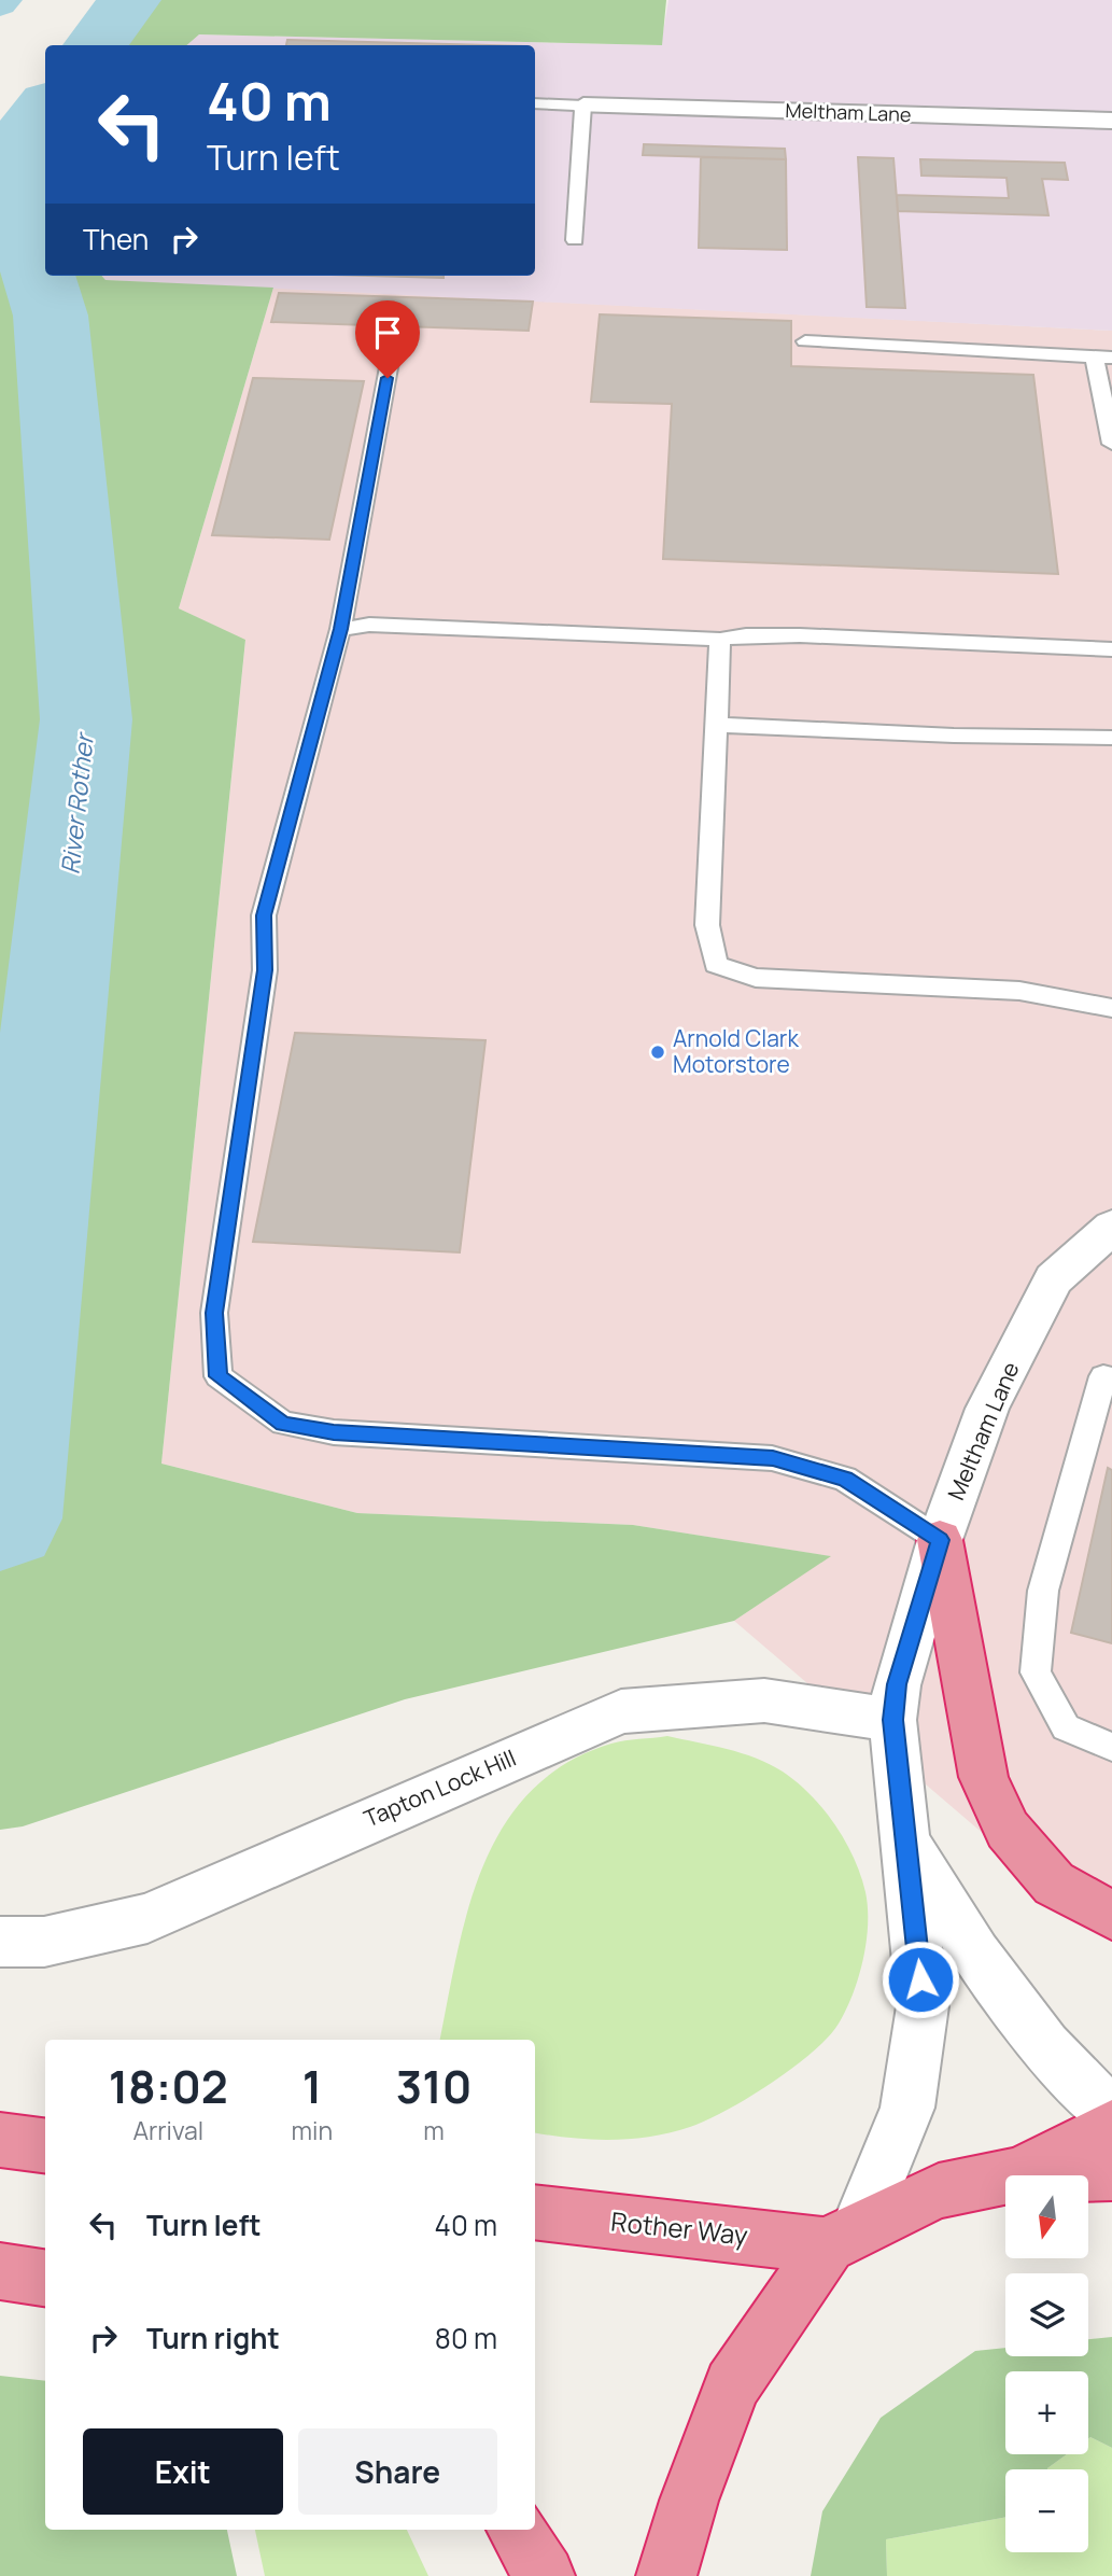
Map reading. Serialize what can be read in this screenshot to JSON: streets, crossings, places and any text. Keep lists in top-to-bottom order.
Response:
{
  "streets": {
    "highway": ["Rother Way"],
    "street": ["Meltham Lane", "Tapton Lock Hill"]
  },
  "crossings": [
    ["Meltham Lane", "Tapton Lock Hill"],
    ["Meltham Lane", "Rother Way"]
  ],
  "water": ["River Rother"],
  "places": ["Arnold Clark Motorstore"],
  "north": "bottom",
  "page": {
    "turn": ["40 m", "Turn left"],
    "then": "Then",
    "eta": [
      "18:02",
      "Arrival",
      "1",
      "min",
      "310",
      "m"
    ],
    "list": [
      {
        "name": "Turn left",
        "value": "40 m"
      },
      {
        "name": "Turn right",
        "value": "80 m"
      }
    ],
    "map_buttons": ["+", "−"],
    "buttons": ["Exit", "Share"]
  }
}
